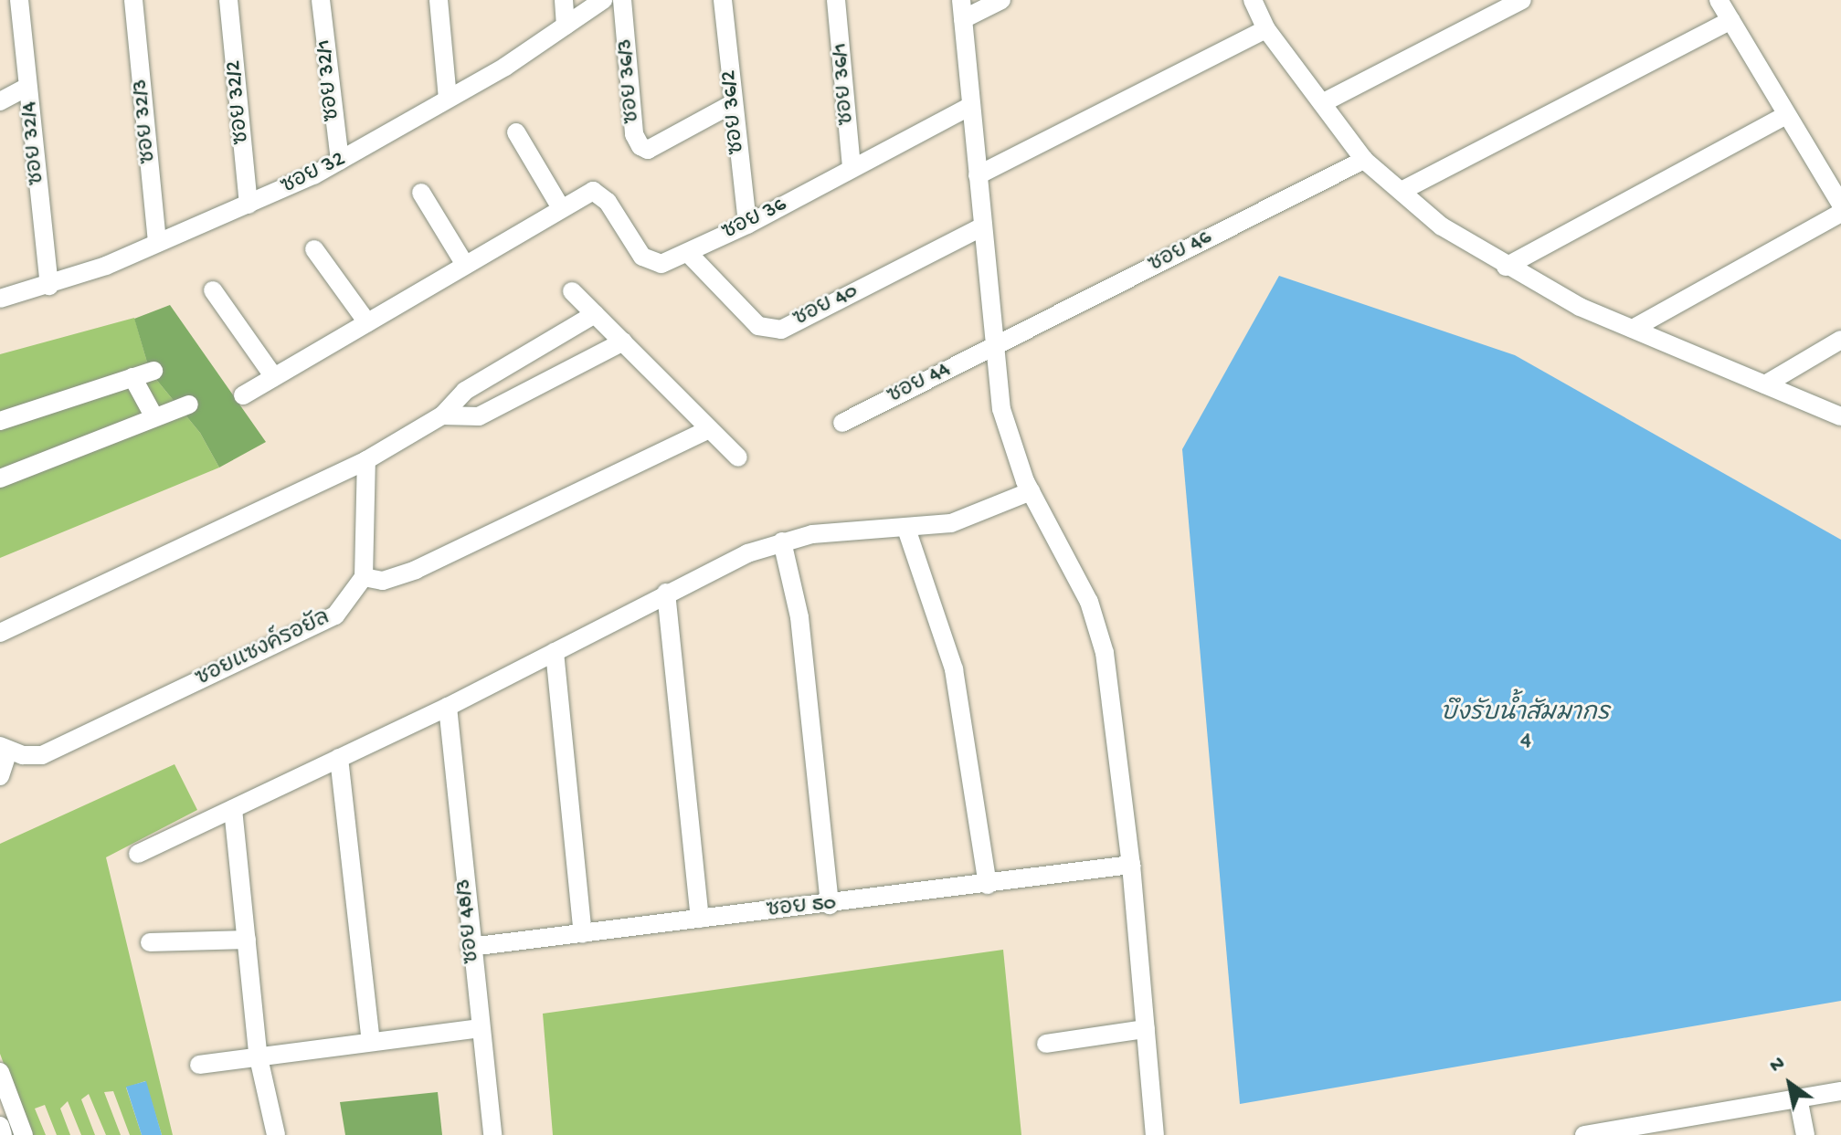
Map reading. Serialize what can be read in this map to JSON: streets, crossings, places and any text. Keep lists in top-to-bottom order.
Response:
{
  "streets": {
    "street": [
      "ซอย 32/1",
      "ซอย 36/3",
      "ซอย 36/1",
      "ซอย 32/2",
      "ซอย 36/2",
      "ซอย 32/3",
      "ซอย 32/4",
      "ซอย 32",
      "ซอย 36",
      "ซอย 46",
      "ซอย 40",
      "ซอย 44",
      "ซอยแซงค์รอยัล",
      "ซอย 50",
      "ซอย 48/3"
    ]
  },
  "crossings": [
    ["ซอย 32/1", "ซอย 32"],
    ["ซอย 36/3", "ซอย 36/2"],
    ["ซอย 36/1", "ซอย 36"],
    ["ซอย 32/2", "ซอย 32"],
    ["ซอย 36/2", "ซอย 36"],
    ["ซอย 32/3", "ซอย 32"],
    ["ซอย 32/4", "ซอย 32"],
    ["ซอย 36", "ซอย 40"],
    ["ซอย 46", "ซอย 44"],
    ["ซอย 50", "ซอย 48/3"]
  ],
  "water": ["บึงรับน้ำสัมมากร 4"],
  "north": "top left"
}
